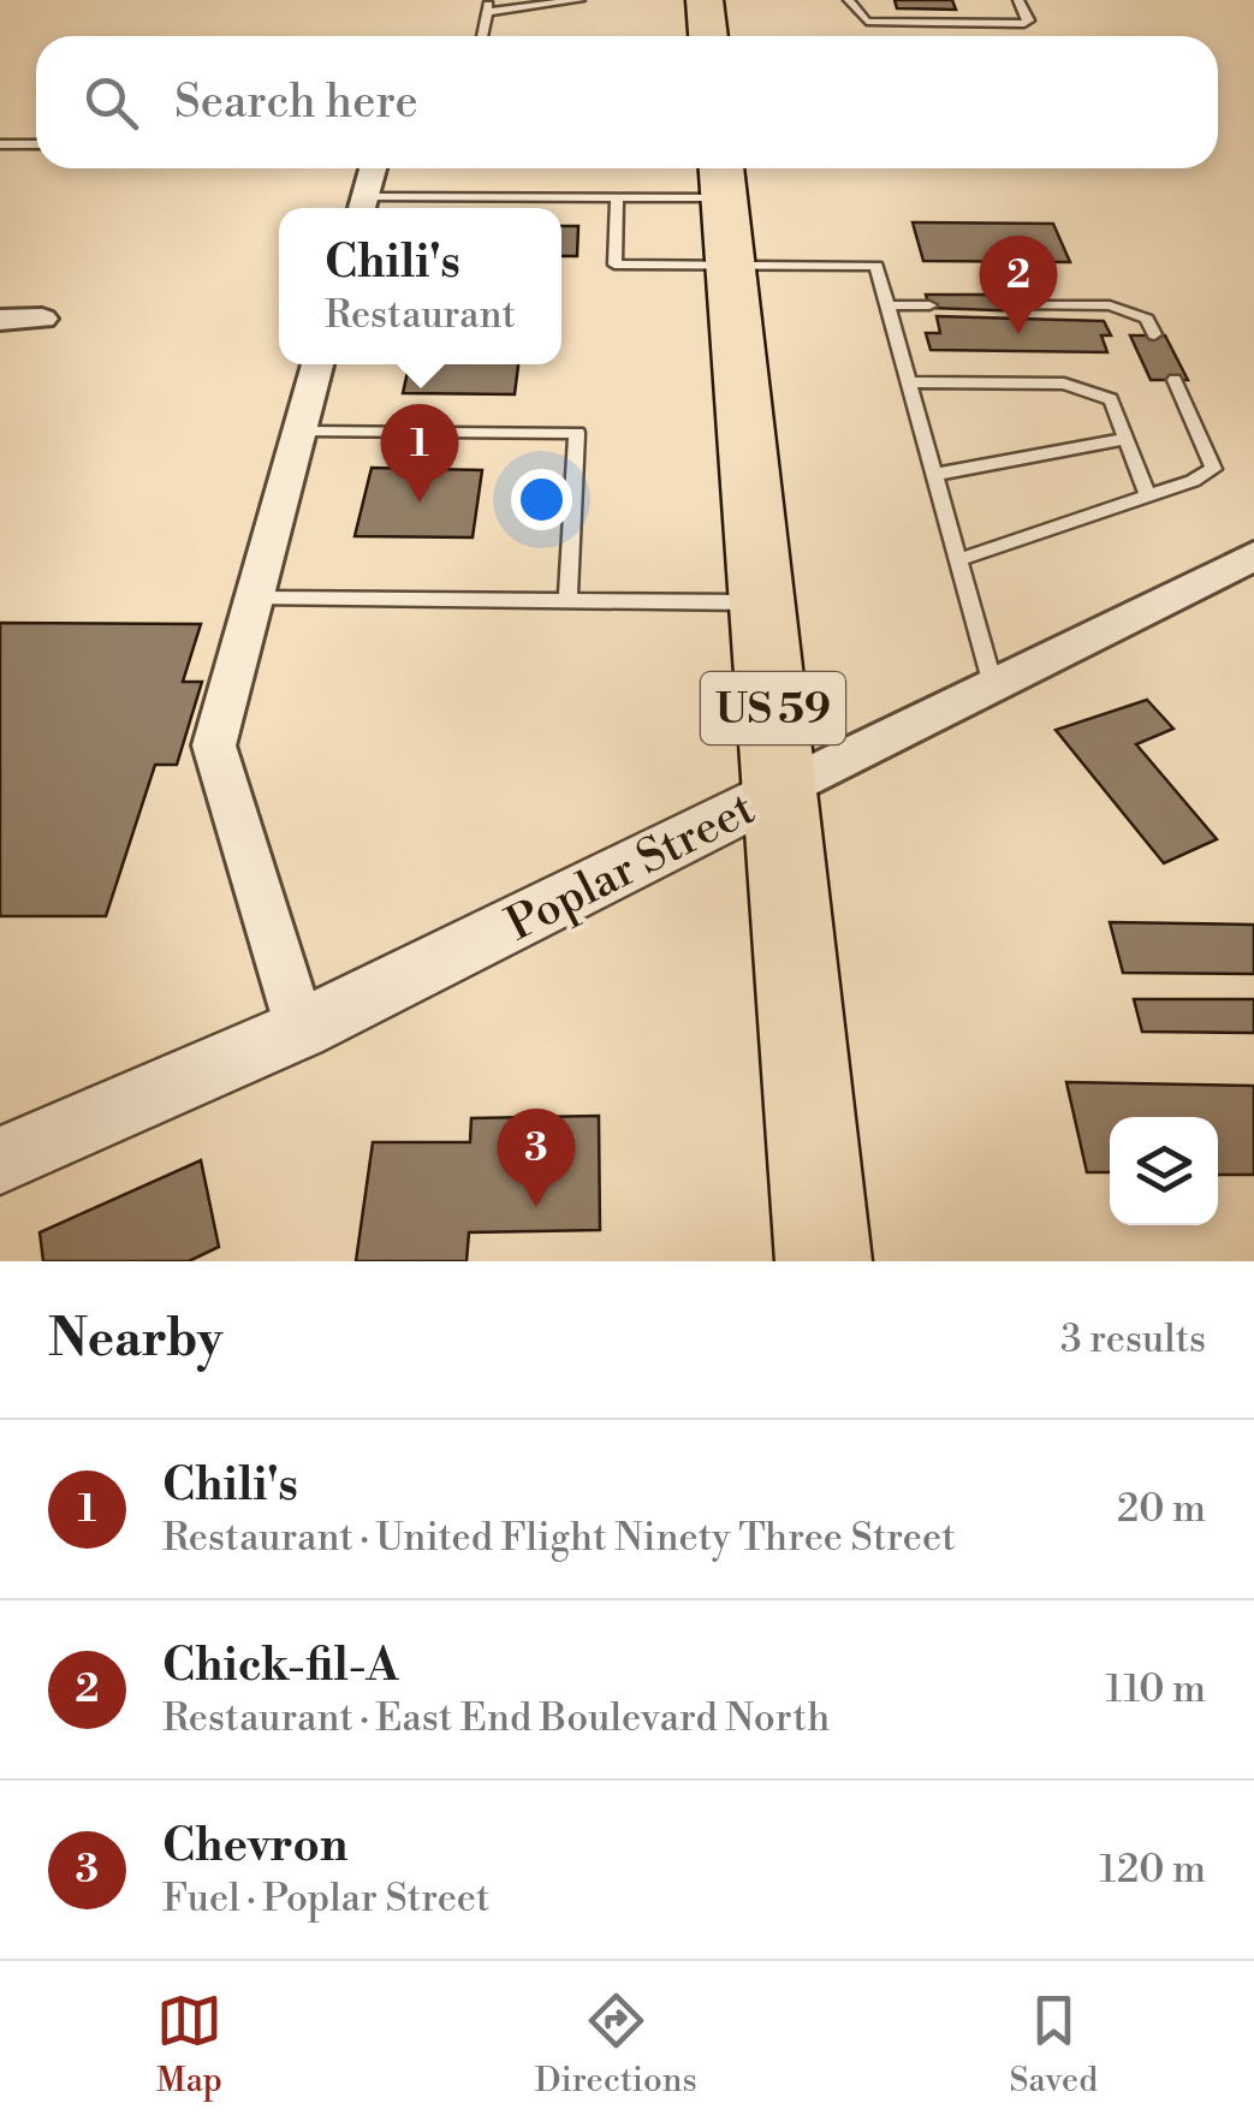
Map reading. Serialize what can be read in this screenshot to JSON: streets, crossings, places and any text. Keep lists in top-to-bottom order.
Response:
{
  "streets": {
    "highway": ["US 59"],
    "street": ["Poplar Street"]
  },
  "crossings": [
    ["US 59", "Poplar Street"]
  ],
  "page": {
    "search": "Search here",
    "popup": ["Chili's", "Restaurant"],
    "pins": ["2", "1", "3"],
    "heading": ["Nearby", "3 results"],
    "list": [
      {
        "mark": "1",
        "name": "Chili's",
        "note": "Restaurant · United Flight Ninety Three Street",
        "value": "20 m"
      },
      {
        "mark": "2",
        "name": "Chick-fil-A",
        "note": "Restaurant · East End Boulevard North",
        "value": "110 m"
      },
      {
        "mark": "3",
        "name": "Chevron",
        "note": "Fuel · Poplar Street",
        "value": "120 m"
      }
    ],
    "nav": ["Map", "Directions", "Saved"]
  }
}
